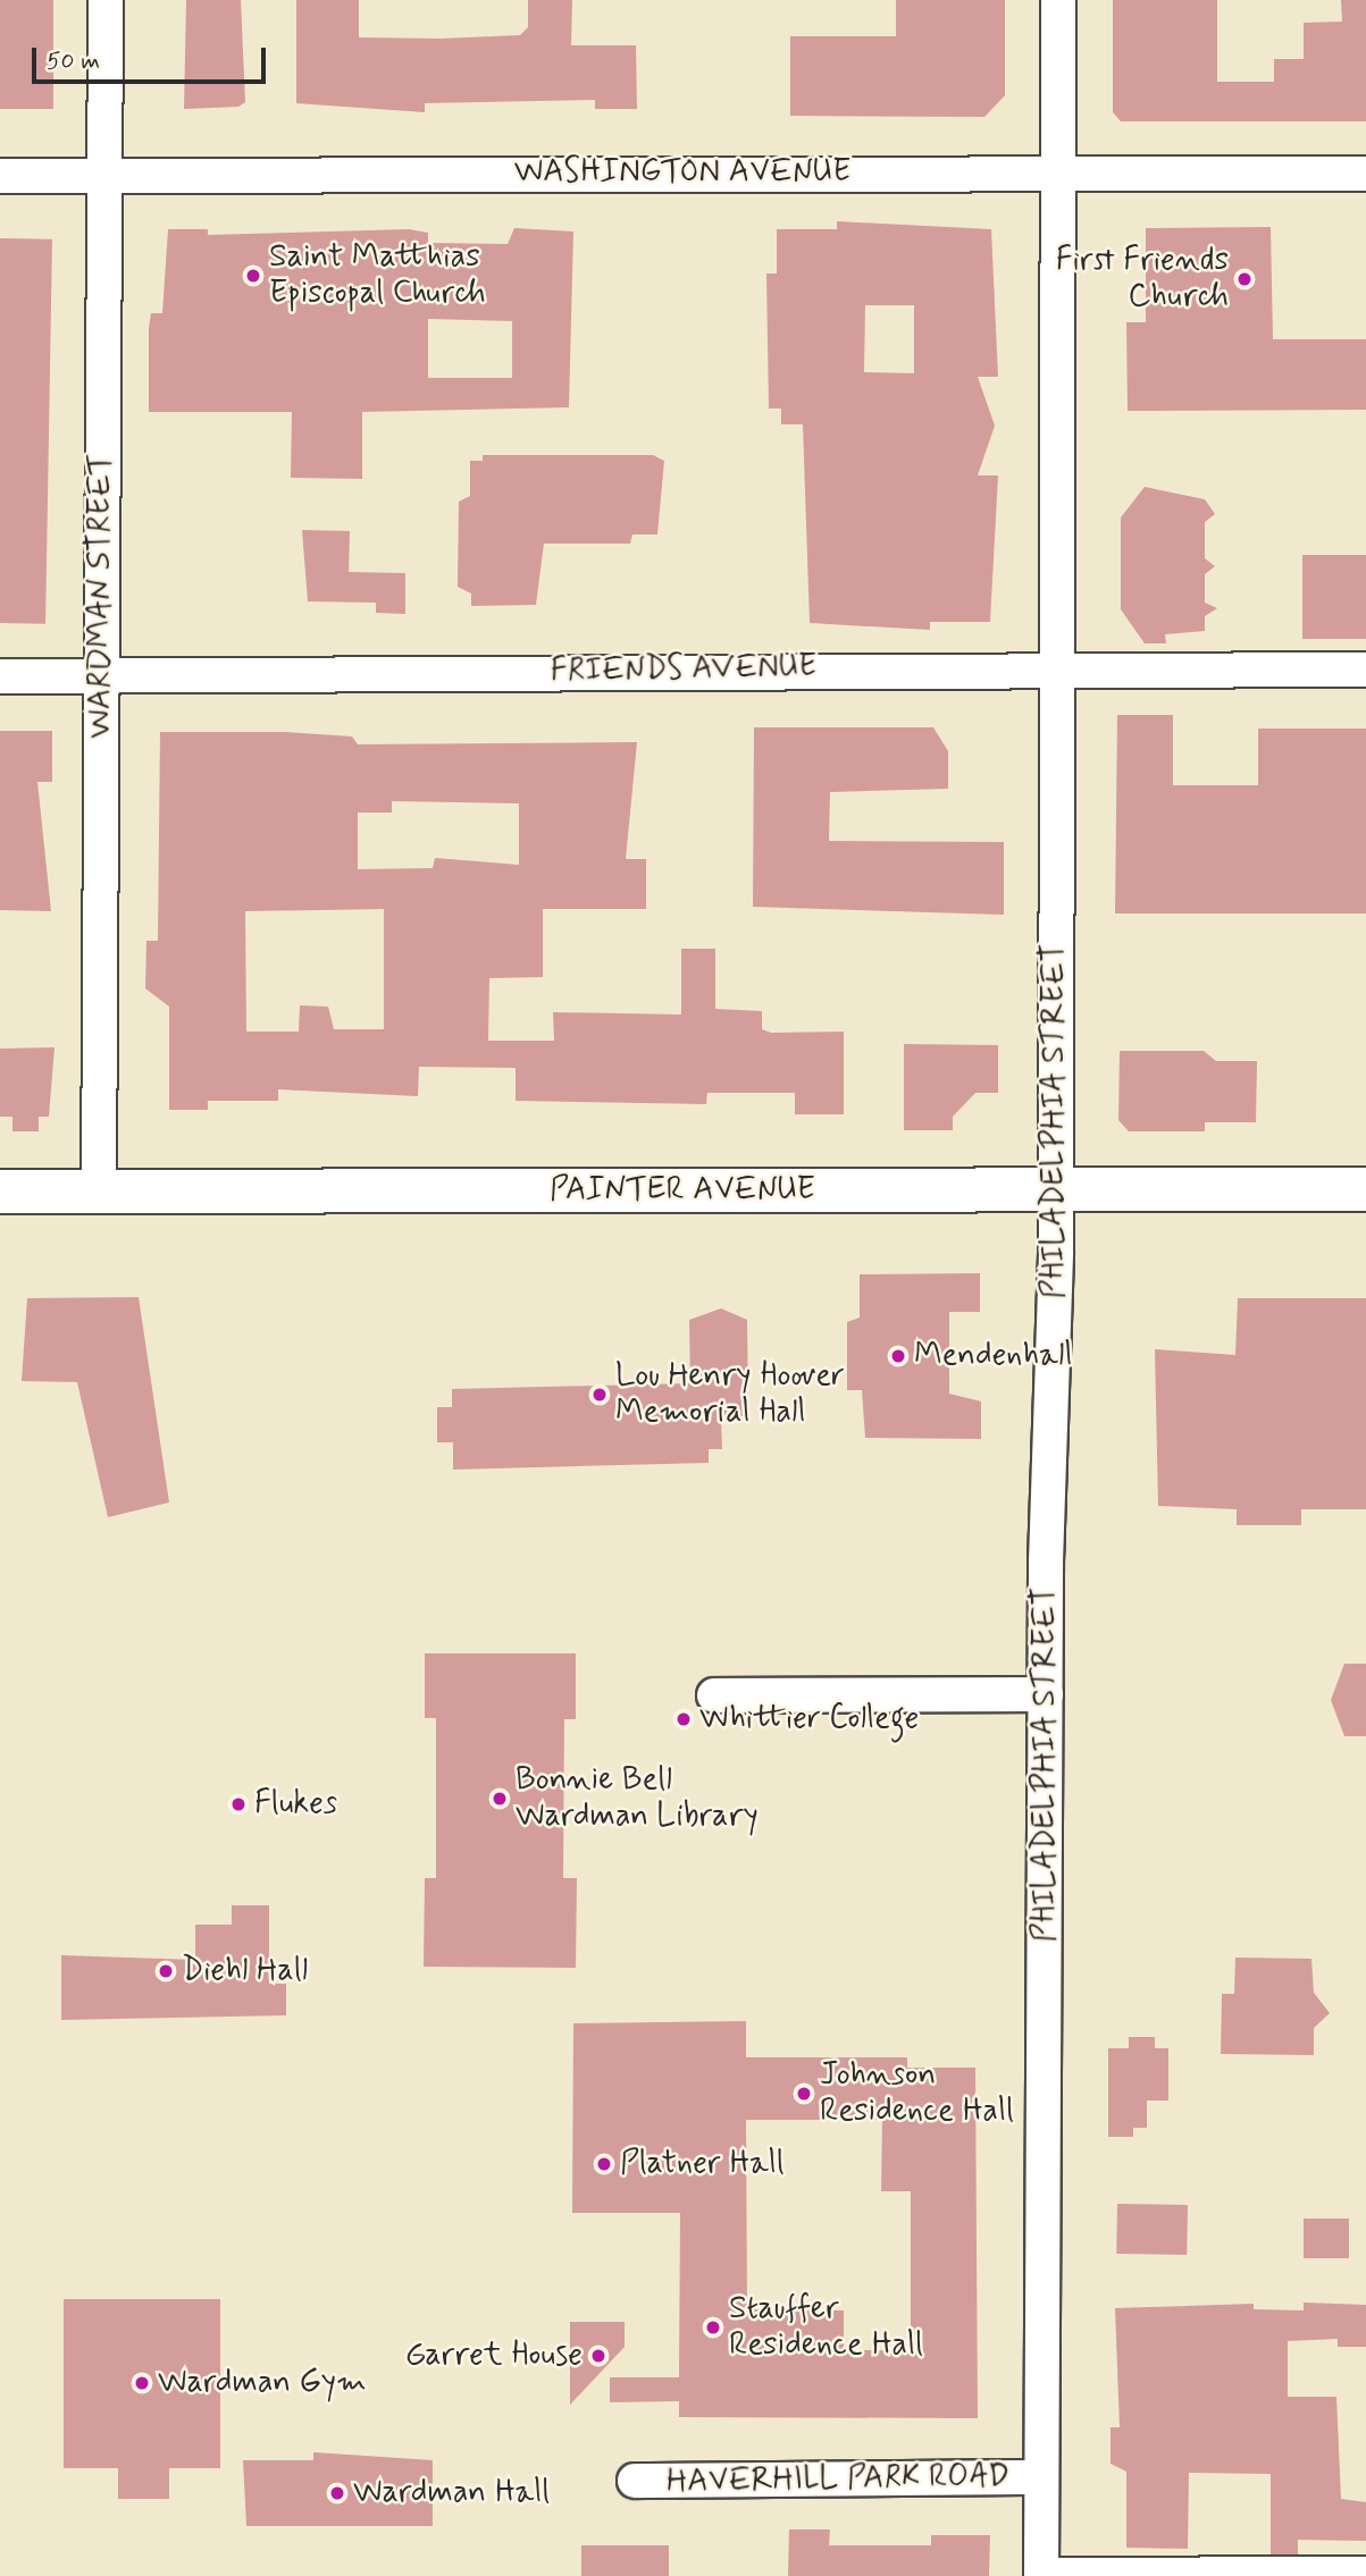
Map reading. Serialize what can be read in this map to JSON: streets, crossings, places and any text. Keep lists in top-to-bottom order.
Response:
{
  "streets": {
    "main road": ["PAINTER AVENUE"],
    "street": [
      "WASHINGTON AVENUE",
      "WARDMAN STREET",
      "FRIENDS AVENUE",
      "PHILADELPHIA STREET",
      "HAVERHILL PARK ROAD"
    ]
  },
  "crossings": [
    ["WASHINGTON AVENUE", "WARDMAN STREET"],
    ["WASHINGTON AVENUE", "PHILADELPHIA STREET"],
    ["WARDMAN STREET", "FRIENDS AVENUE"],
    ["WARDMAN STREET", "PAINTER AVENUE"],
    ["FRIENDS AVENUE", "PHILADELPHIA STREET"],
    ["PHILADELPHIA STREET", "PAINTER AVENUE"],
    ["PHILADELPHIA STREET", "HAVERHILL PARK ROAD"]
  ],
  "places": [
    "Saint Matthias Episcopal Church",
    "First Friends Church",
    "Mendenhall",
    "Lou Henry Hoover Memorial Hall",
    "Whittier College",
    "Bonnie Bell Wardman Library",
    "Flukes",
    "Diehl Hall",
    "Johnson Residence Hall",
    "Platner Hall",
    "Stauffer Residence Hall",
    "Garret House",
    "Wardman Gym",
    "Wardman Hall"
  ],
  "scale_bar": "50 m"
}
